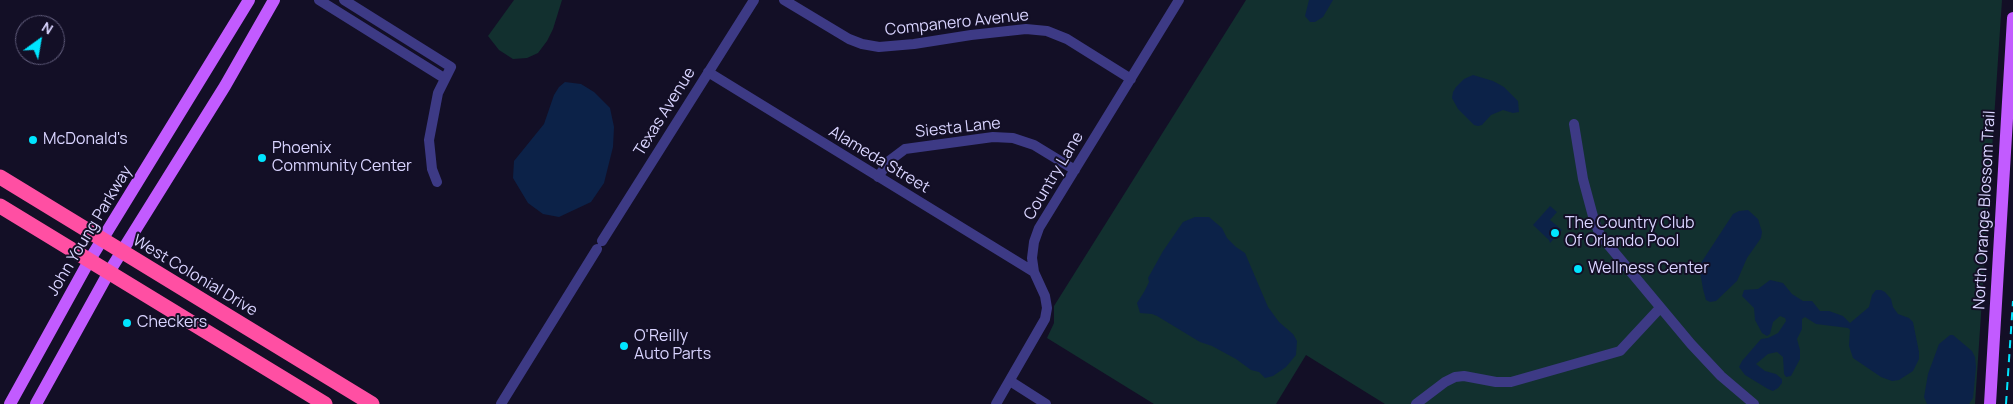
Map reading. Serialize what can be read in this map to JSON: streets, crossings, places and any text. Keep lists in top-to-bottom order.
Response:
{
  "streets": {
    "highway": ["West Colonial Drive"],
    "main road": ["North Orange Blossom Trail", "John Young Parkway"],
    "street": [
      "Companero Avenue",
      "Texas Avenue",
      "Siesta Lane",
      "Alameda Street",
      "Country Lane"
    ]
  },
  "crossings": [
    ["Companero Avenue", "Country Lane"],
    ["Texas Avenue", "Alameda Street"],
    ["Siesta Lane", "Alameda Street"],
    ["Siesta Lane", "Country Lane"],
    ["Alameda Street", "Country Lane"],
    ["John Young Parkway", "West Colonial Drive"]
  ],
  "places": [
    "McDonald's",
    "Phoenix Community Center",
    "The Country Club Of Orlando Pool",
    "Wellness Center",
    "Checkers",
    "O'Reilly Auto Parts"
  ],
  "north": "top right"
}
